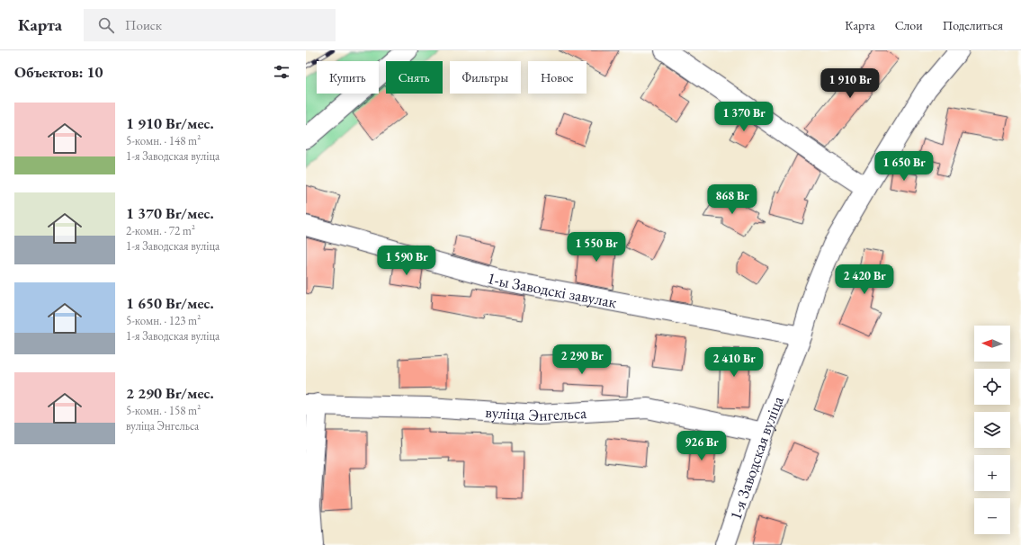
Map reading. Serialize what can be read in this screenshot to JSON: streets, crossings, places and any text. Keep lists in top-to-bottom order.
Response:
{
  "streets": {
    "street": ["1-ы Заводскі завулак", "вуліца Энгельса", "1-я Заводская вуліца"]
  },
  "crossings": [
    ["1-ы Заводскі завулак", "1-я Заводская вуліца"],
    ["вуліца Энгельса", "1-я Заводская вуліца"]
  ],
  "north": "left",
  "page": {
    "header": "Карта",
    "search": "Поиск",
    "nav": ["Карта", "Слои", "Поделиться"],
    "heading": "Объектов: 10",
    "chip": [
      "Купить",
      "Снять",
      "Фильтры",
      "Новое"
    ],
    "price": [
      "1 910 Br",
      "1 370 Br",
      "1 650 Br",
      "868 Br",
      "1 550 Br",
      "1 590 Br",
      "2 420 Br",
      "2 290 Br",
      "2 410 Br",
      "926 Br"
    ],
    "list": [
      {
        "name": "1 910 Br/мес.",
        "note": "5-комн. · 148 m² · 1-я Заводская вуліца"
      },
      {
        "name": "1 370 Br/мес.",
        "note": "2-комн. · 72 m² · 1-я Заводская вуліца"
      },
      {
        "name": "1 650 Br/мес.",
        "note": "5-комн. · 123 m² · 1-я Заводская вуліца"
      },
      {
        "name": "2 290 Br/мес.",
        "note": "5-комн. · 158 m² · вуліца Энгельса"
      }
    ],
    "map_buttons": ["+", "−"]
  }
}
